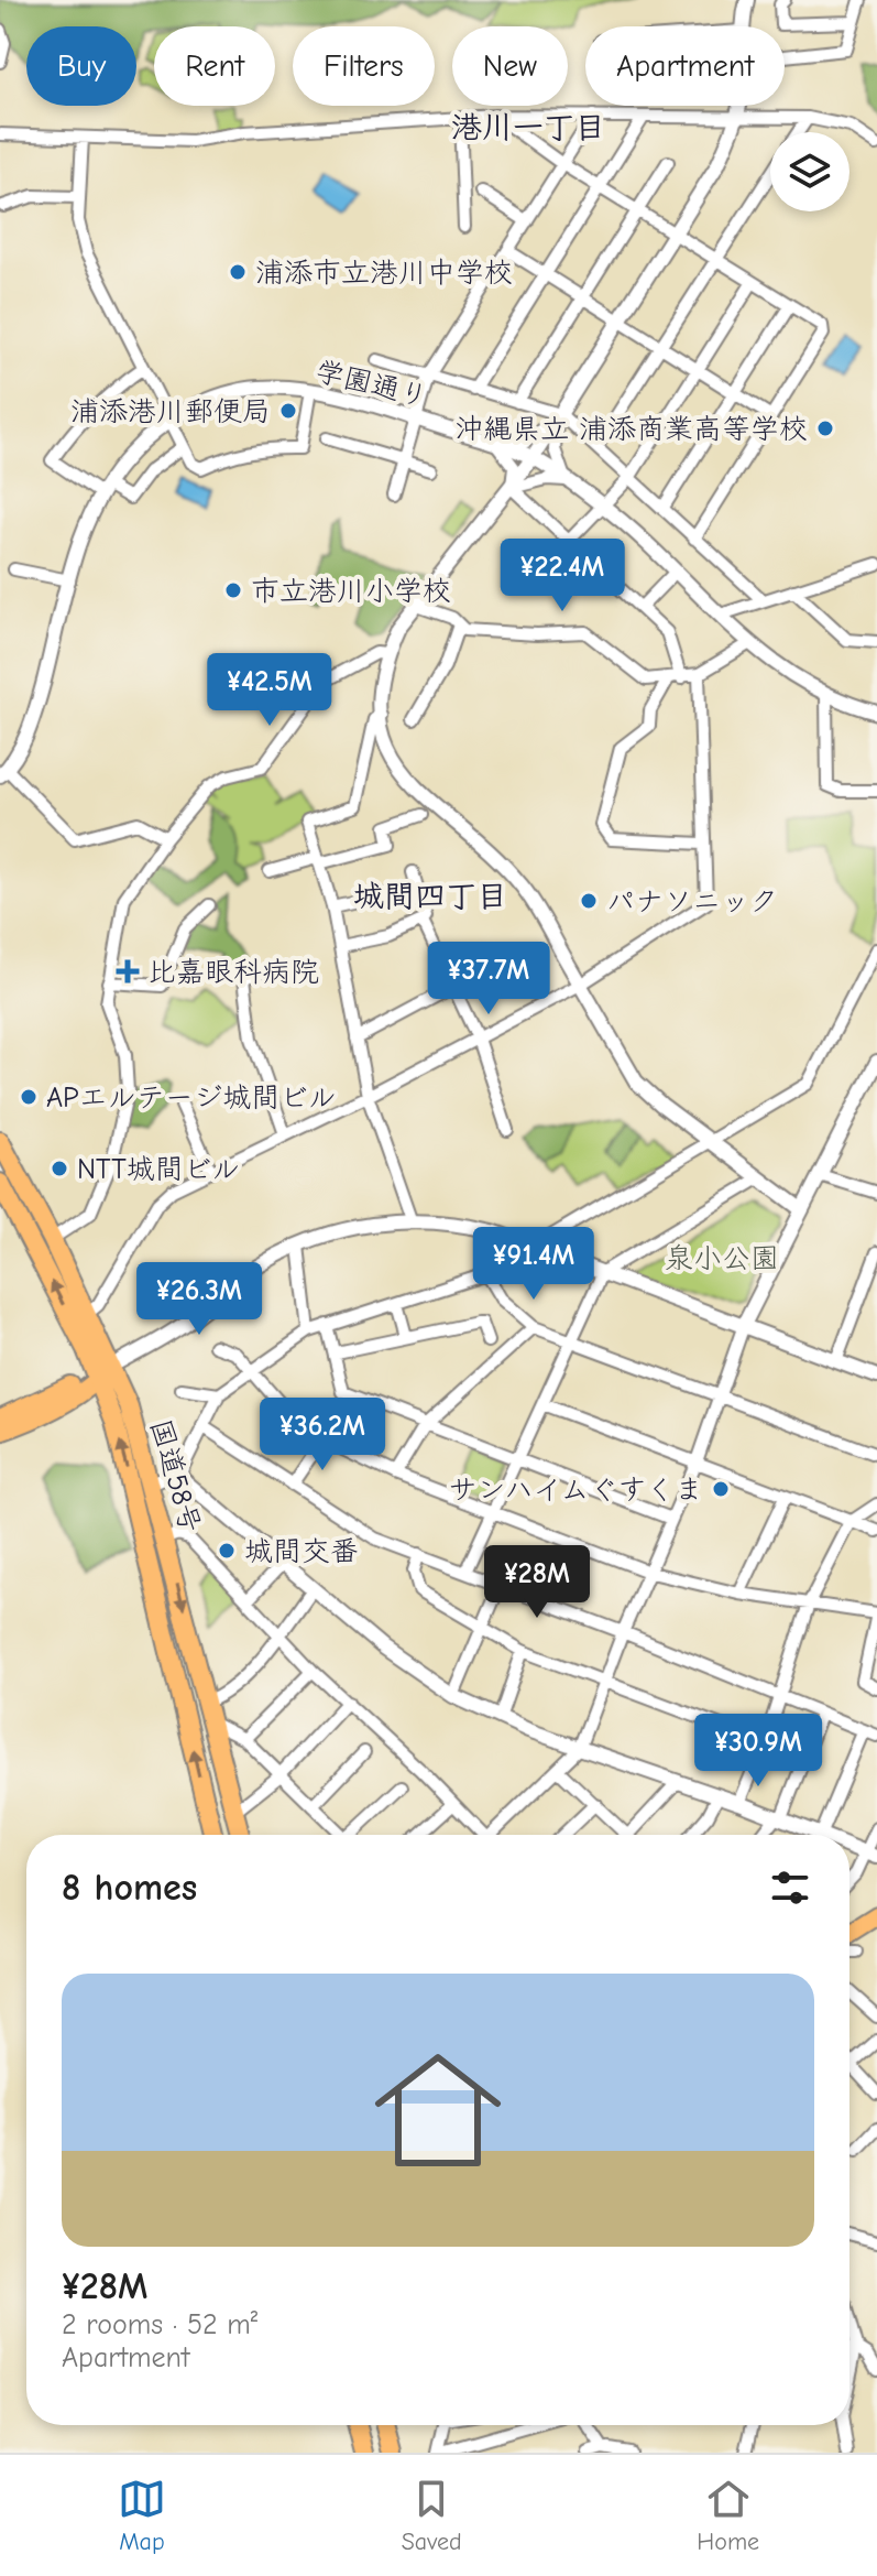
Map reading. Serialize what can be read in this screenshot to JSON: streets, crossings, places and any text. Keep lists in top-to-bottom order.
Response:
{
  "streets": {
    "main road": ["国道58号"],
    "street": ["学園通り"]
  },
  "districts": ["港川一丁目", "城間四丁目"],
  "parks": ["泉小公園"],
  "places": {
    "other": [
      "浦添市立港川中学校",
      "浦添港川郵便局",
      "沖縄県立 浦添商業高等学校",
      "市立港川小学校",
      "パナソニック",
      "APエルテージ城間ビル",
      "NTT城間ビル",
      "サンハイムぐすくま",
      "城間交番"
    ],
    "health": ["比嘉眼科病院"]
  },
  "page": {
    "chip": [
      "Buy",
      "Rent",
      "Filters",
      "New",
      "Apartment"
    ],
    "price": [
      "¥22.4M",
      "¥42.5M",
      "¥37.7M",
      "¥91.4M",
      "¥26.3M",
      "¥36.2M",
      "¥28M",
      "¥30.9M"
    ],
    "heading": "8 homes",
    "list": [
      {
        "name": "¥28M",
        "note": "2 rooms · 52 m² · Apartment"
      }
    ],
    "tabs": ["Map", "Saved", "Home"]
  }
}
